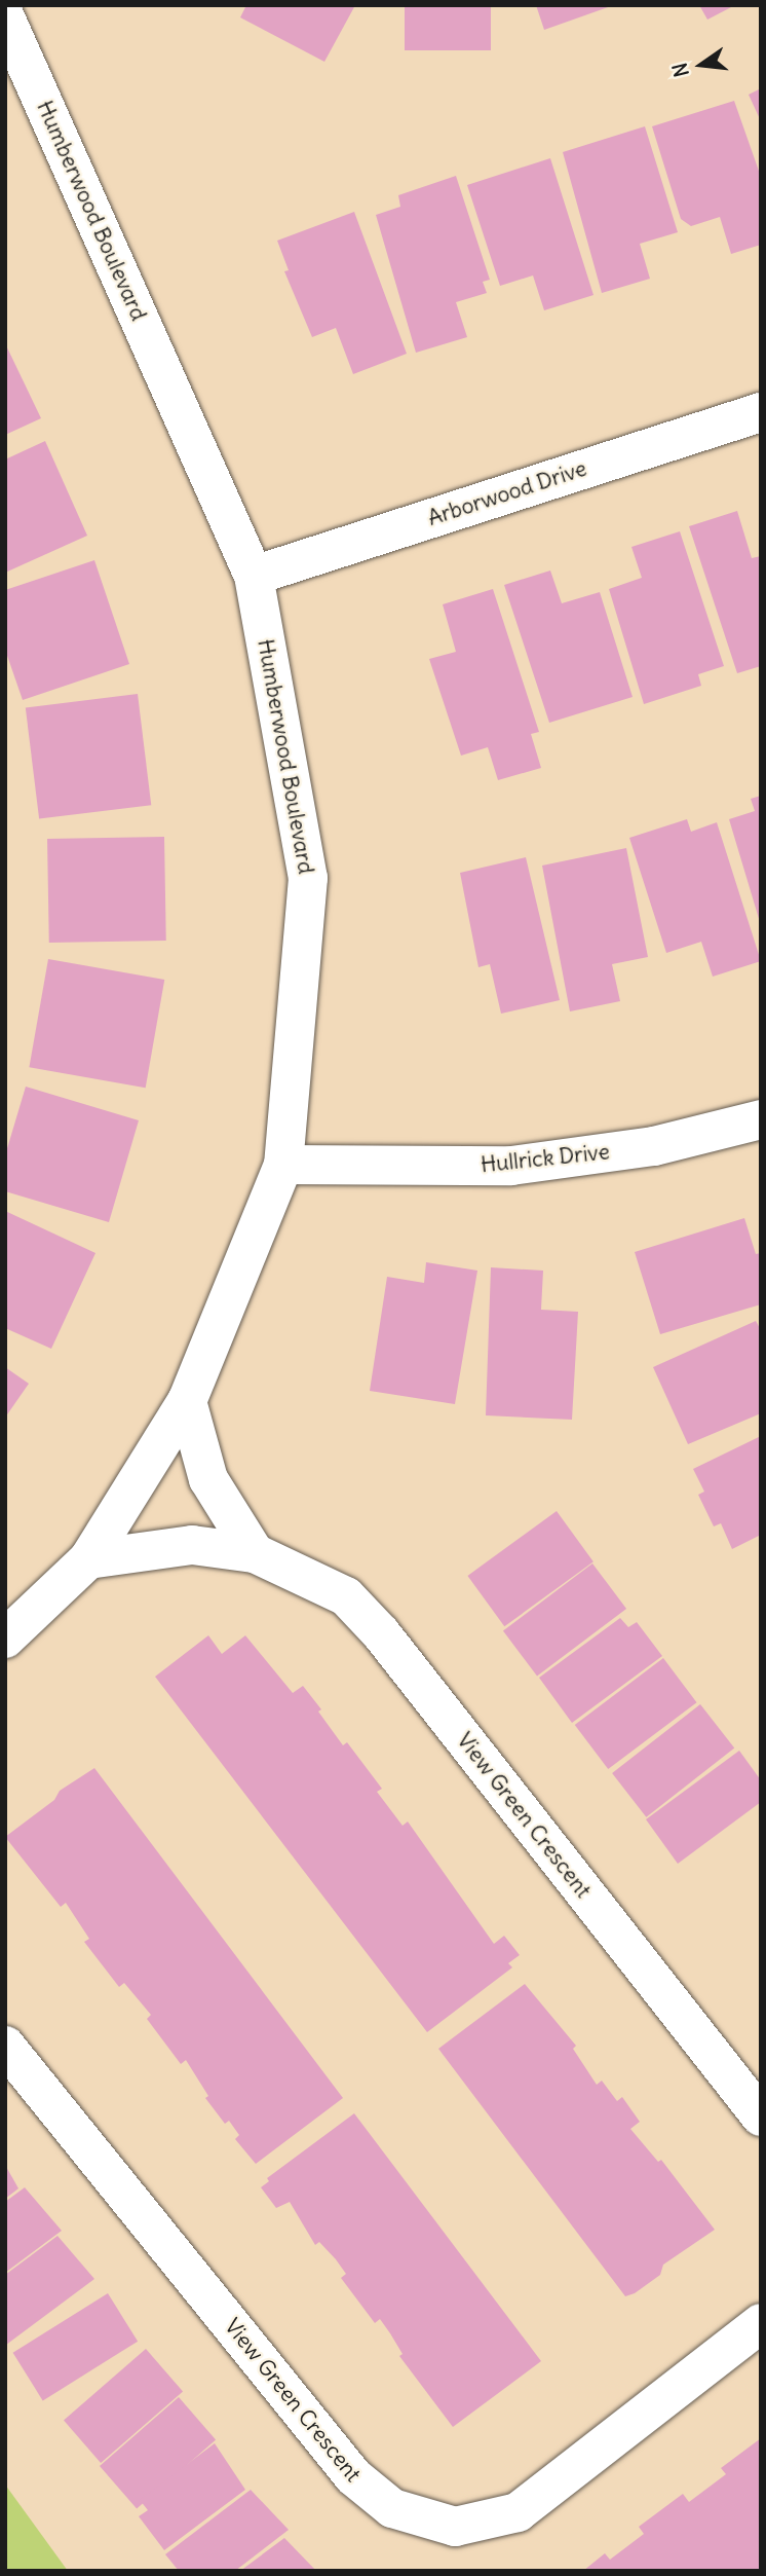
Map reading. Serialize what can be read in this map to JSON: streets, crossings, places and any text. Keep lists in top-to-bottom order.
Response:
{
  "streets": {
    "street": [
      "Humberwood Boulevard",
      "Arborwood Drive",
      "Hullrick Drive",
      "View Green Crescent"
    ]
  },
  "crossings": [
    ["Humberwood Boulevard", "Arborwood Drive"],
    ["Humberwood Boulevard", "Hullrick Drive"],
    ["Humberwood Boulevard", "View Green Crescent"]
  ],
  "north": "left"
}
